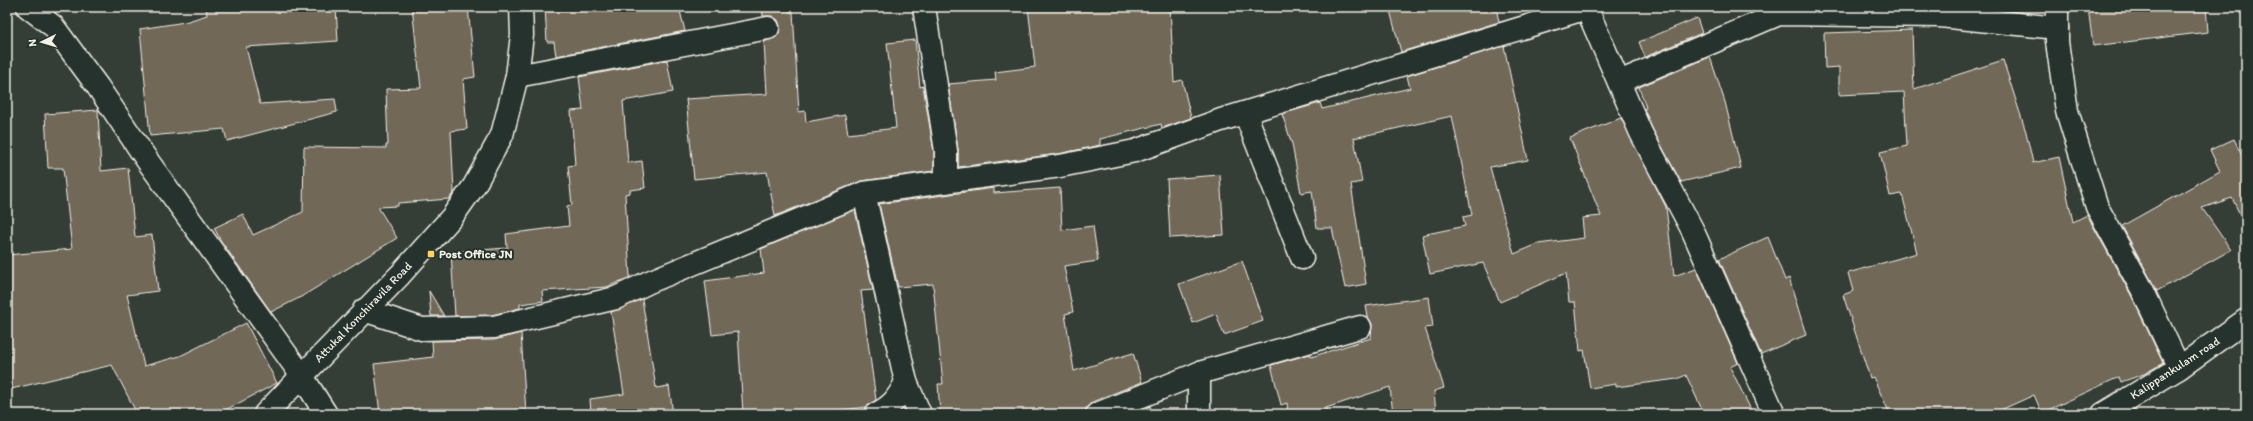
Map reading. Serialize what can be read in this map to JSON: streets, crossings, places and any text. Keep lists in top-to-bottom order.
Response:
{
  "streets": {
    "street": ["Attukal Konchiravila Road", "Kalippankulam road"]
  },
  "places": {
    "transit": ["Post Office JN"]
  },
  "north": "left"
}
